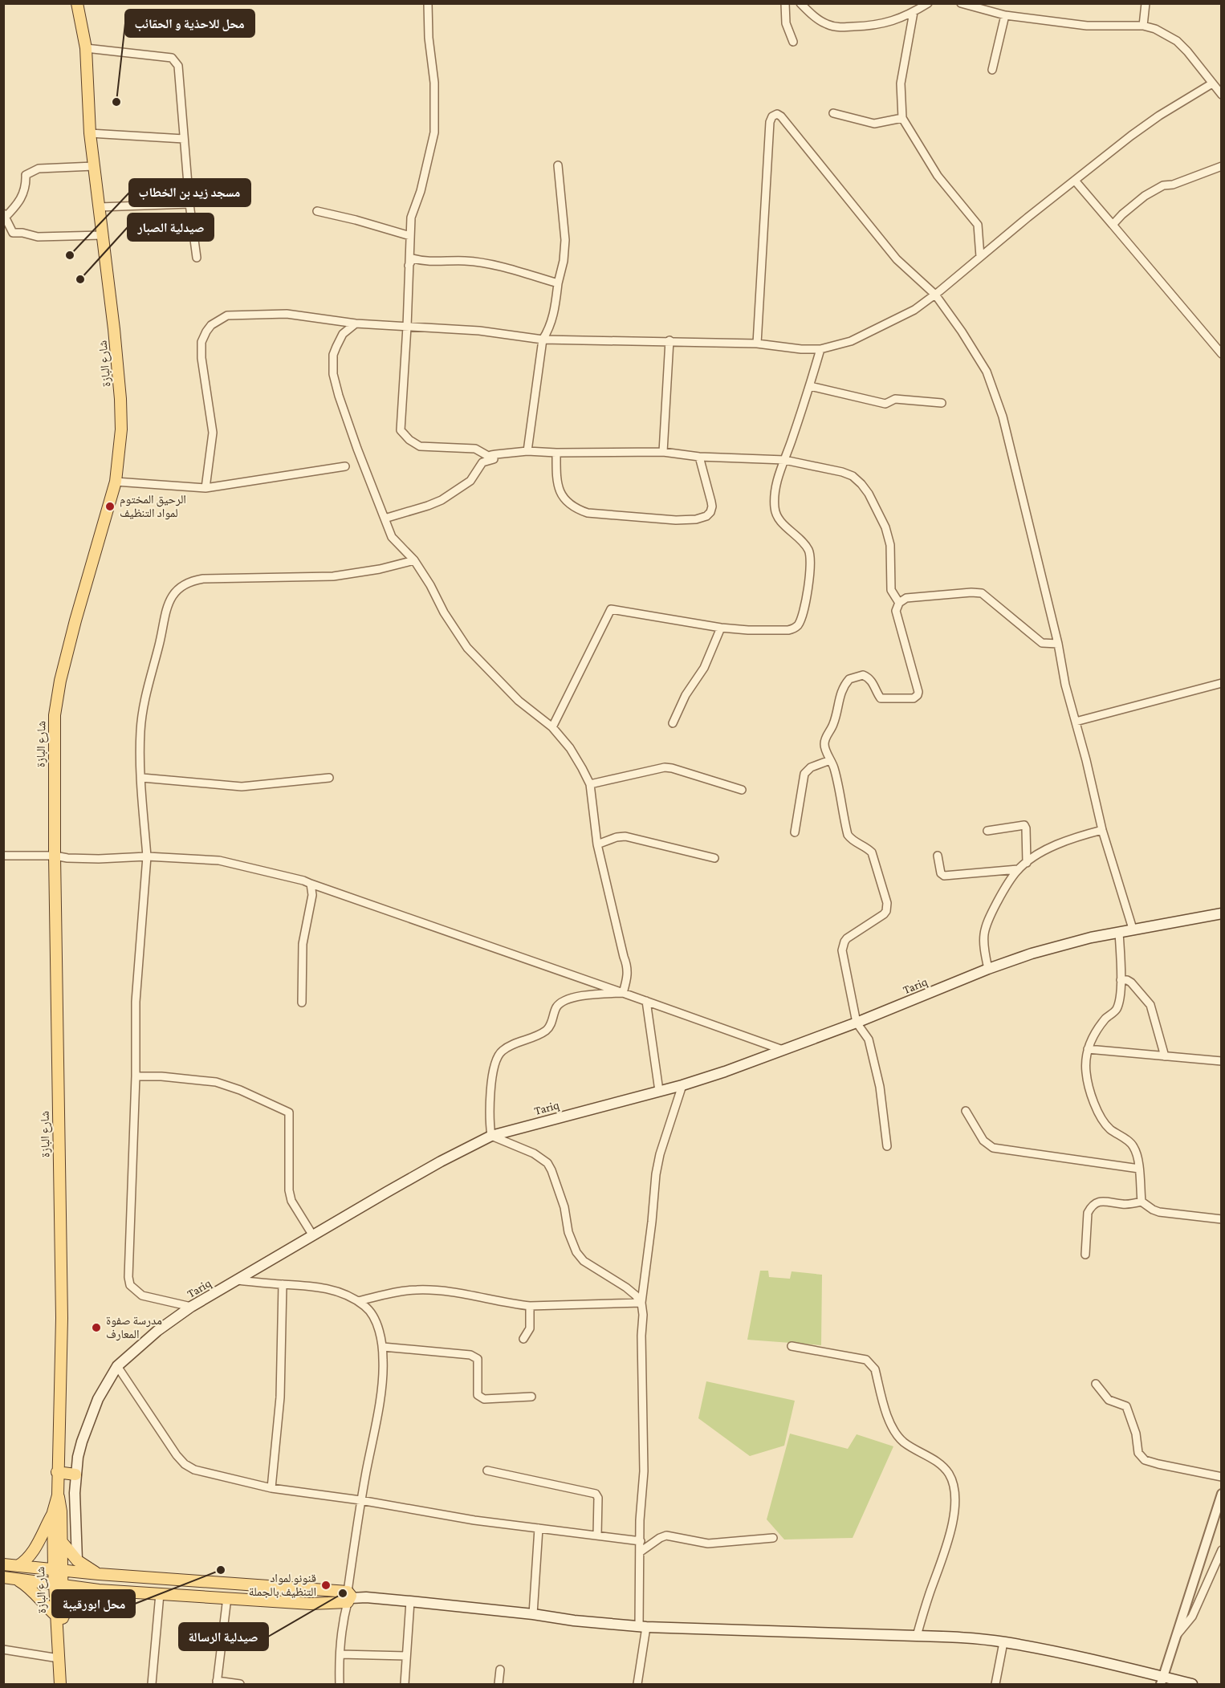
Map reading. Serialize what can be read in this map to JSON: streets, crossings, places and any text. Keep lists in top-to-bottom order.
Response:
{
  "streets": {
    "main road": ["شارع البازة", "Tariq"]
  },
  "places": [
    "محل للاحذية و الحقائب",
    "مسجد زيد بن الخطاب",
    "صيدلية الصبار",
    "الرحيق المختوم لمواد التنظيف",
    "مدرسة صفوة المعارف",
    "محل ابورقيبة",
    "قنونو لمواد التنظيف بالجملة",
    "صيدلية الرسالة"
  ]
}
